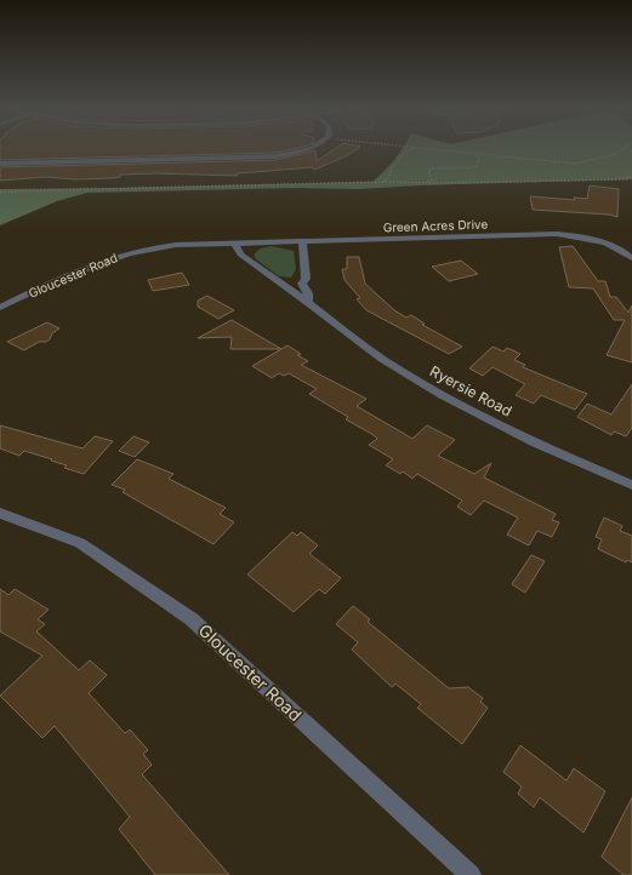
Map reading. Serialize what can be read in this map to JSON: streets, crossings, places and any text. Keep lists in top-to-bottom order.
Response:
{
  "streets": {
    "street": ["Green Acres Drive", "Gloucester Road", "Ryersie Road"]
  },
  "crossings": [
    ["Green Acres Drive", "Gloucester Road"],
    ["Green Acres Drive", "Ryersie Road"],
    ["Gloucester Road", "Ryersie Road"]
  ]
}
